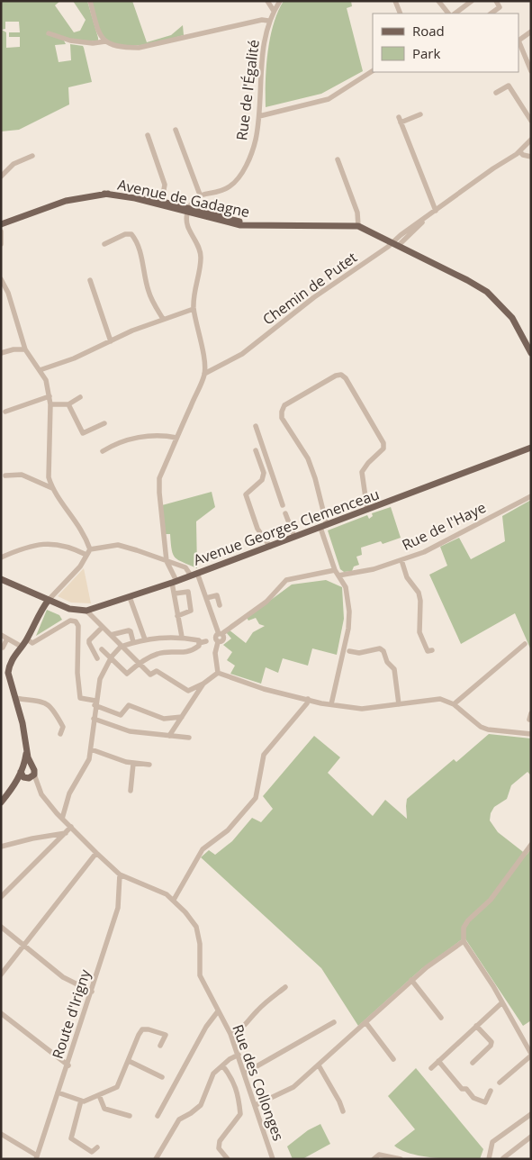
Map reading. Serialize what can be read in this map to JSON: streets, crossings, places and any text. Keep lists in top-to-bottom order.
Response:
{
  "streets": {
    "main road": ["Avenue de Gadagne", "Avenue Georges Clemenceau"],
    "street": [
      "Rue de l'Égalité",
      "Chemin de Putet",
      "Rue de l'Haye",
      "Route d'Irigny",
      "Rue des Collonges"
    ]
  },
  "crossings": [
    ["Avenue de Gadagne", "Chemin de Putet"],
    ["Route d'Irigny", "Rue des Collonges"]
  ],
  "legend": ["Road", "Park"]
}
